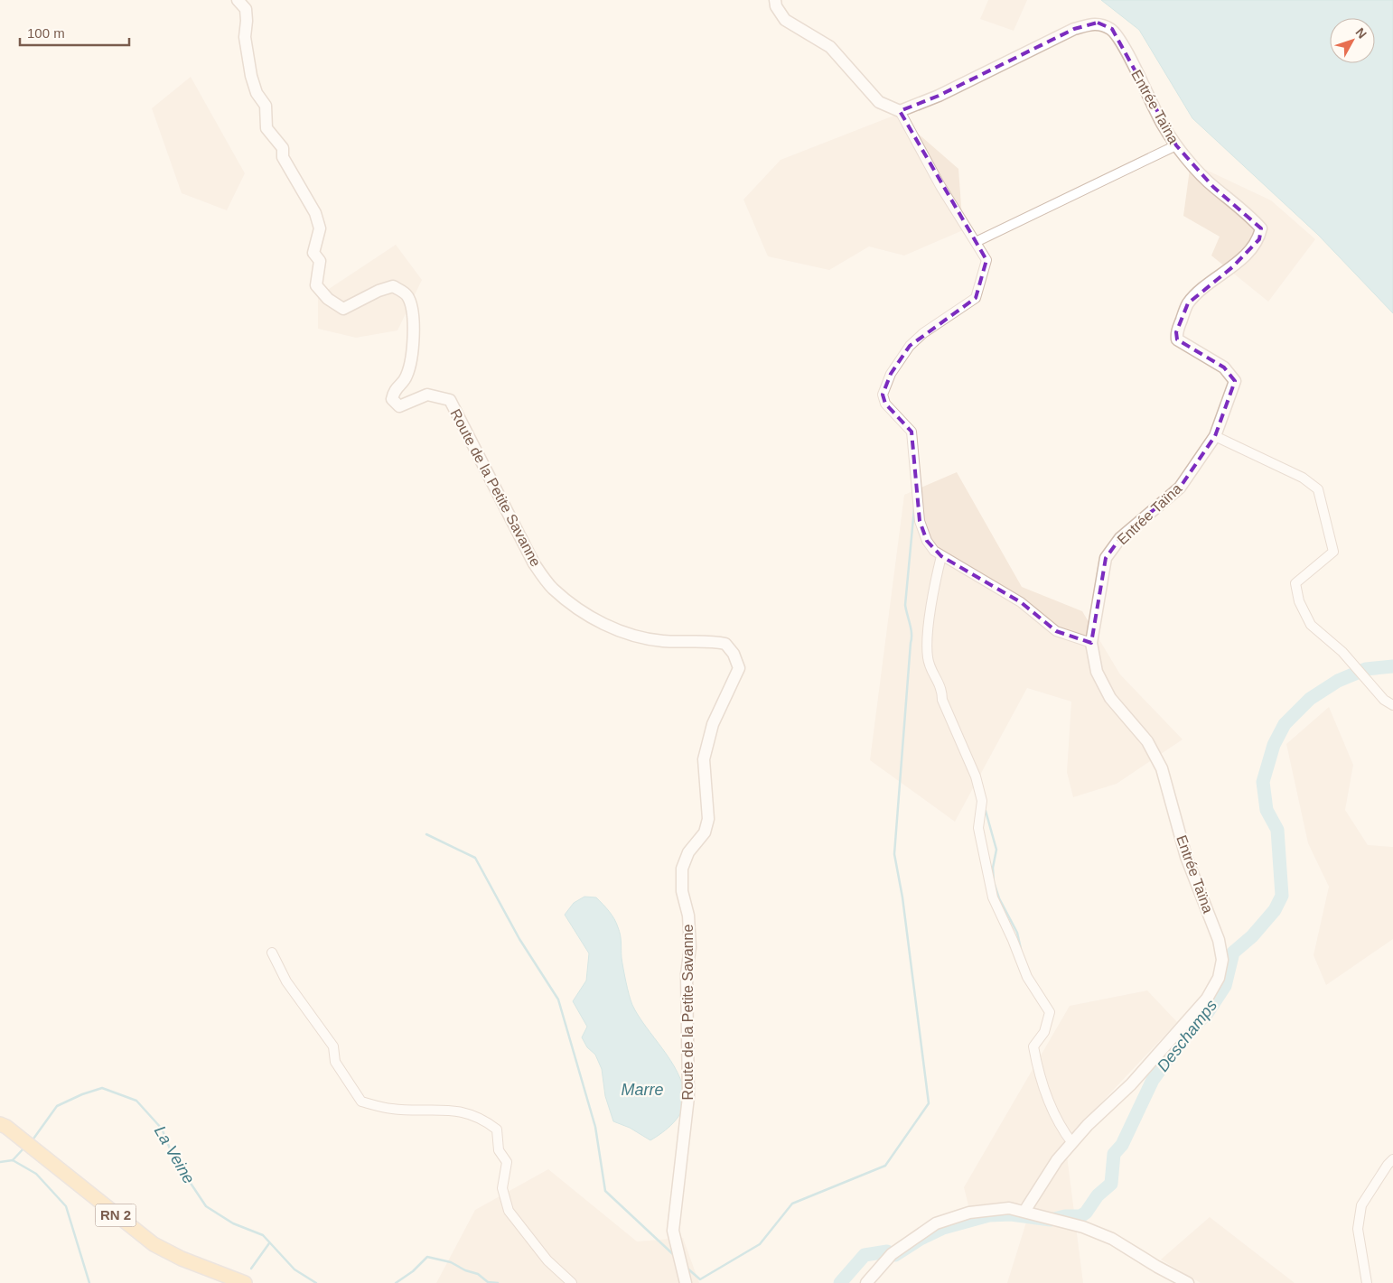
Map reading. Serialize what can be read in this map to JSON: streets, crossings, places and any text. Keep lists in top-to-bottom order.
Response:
{
  "streets": {
    "main road": ["RN 2"],
    "street": ["Entrée Taïna", "Route de la Petite Savanne"]
  },
  "water": ["Deschamps", "Marre", "La Veine"],
  "scale_bar": "100 m",
  "north": "top right"
}
